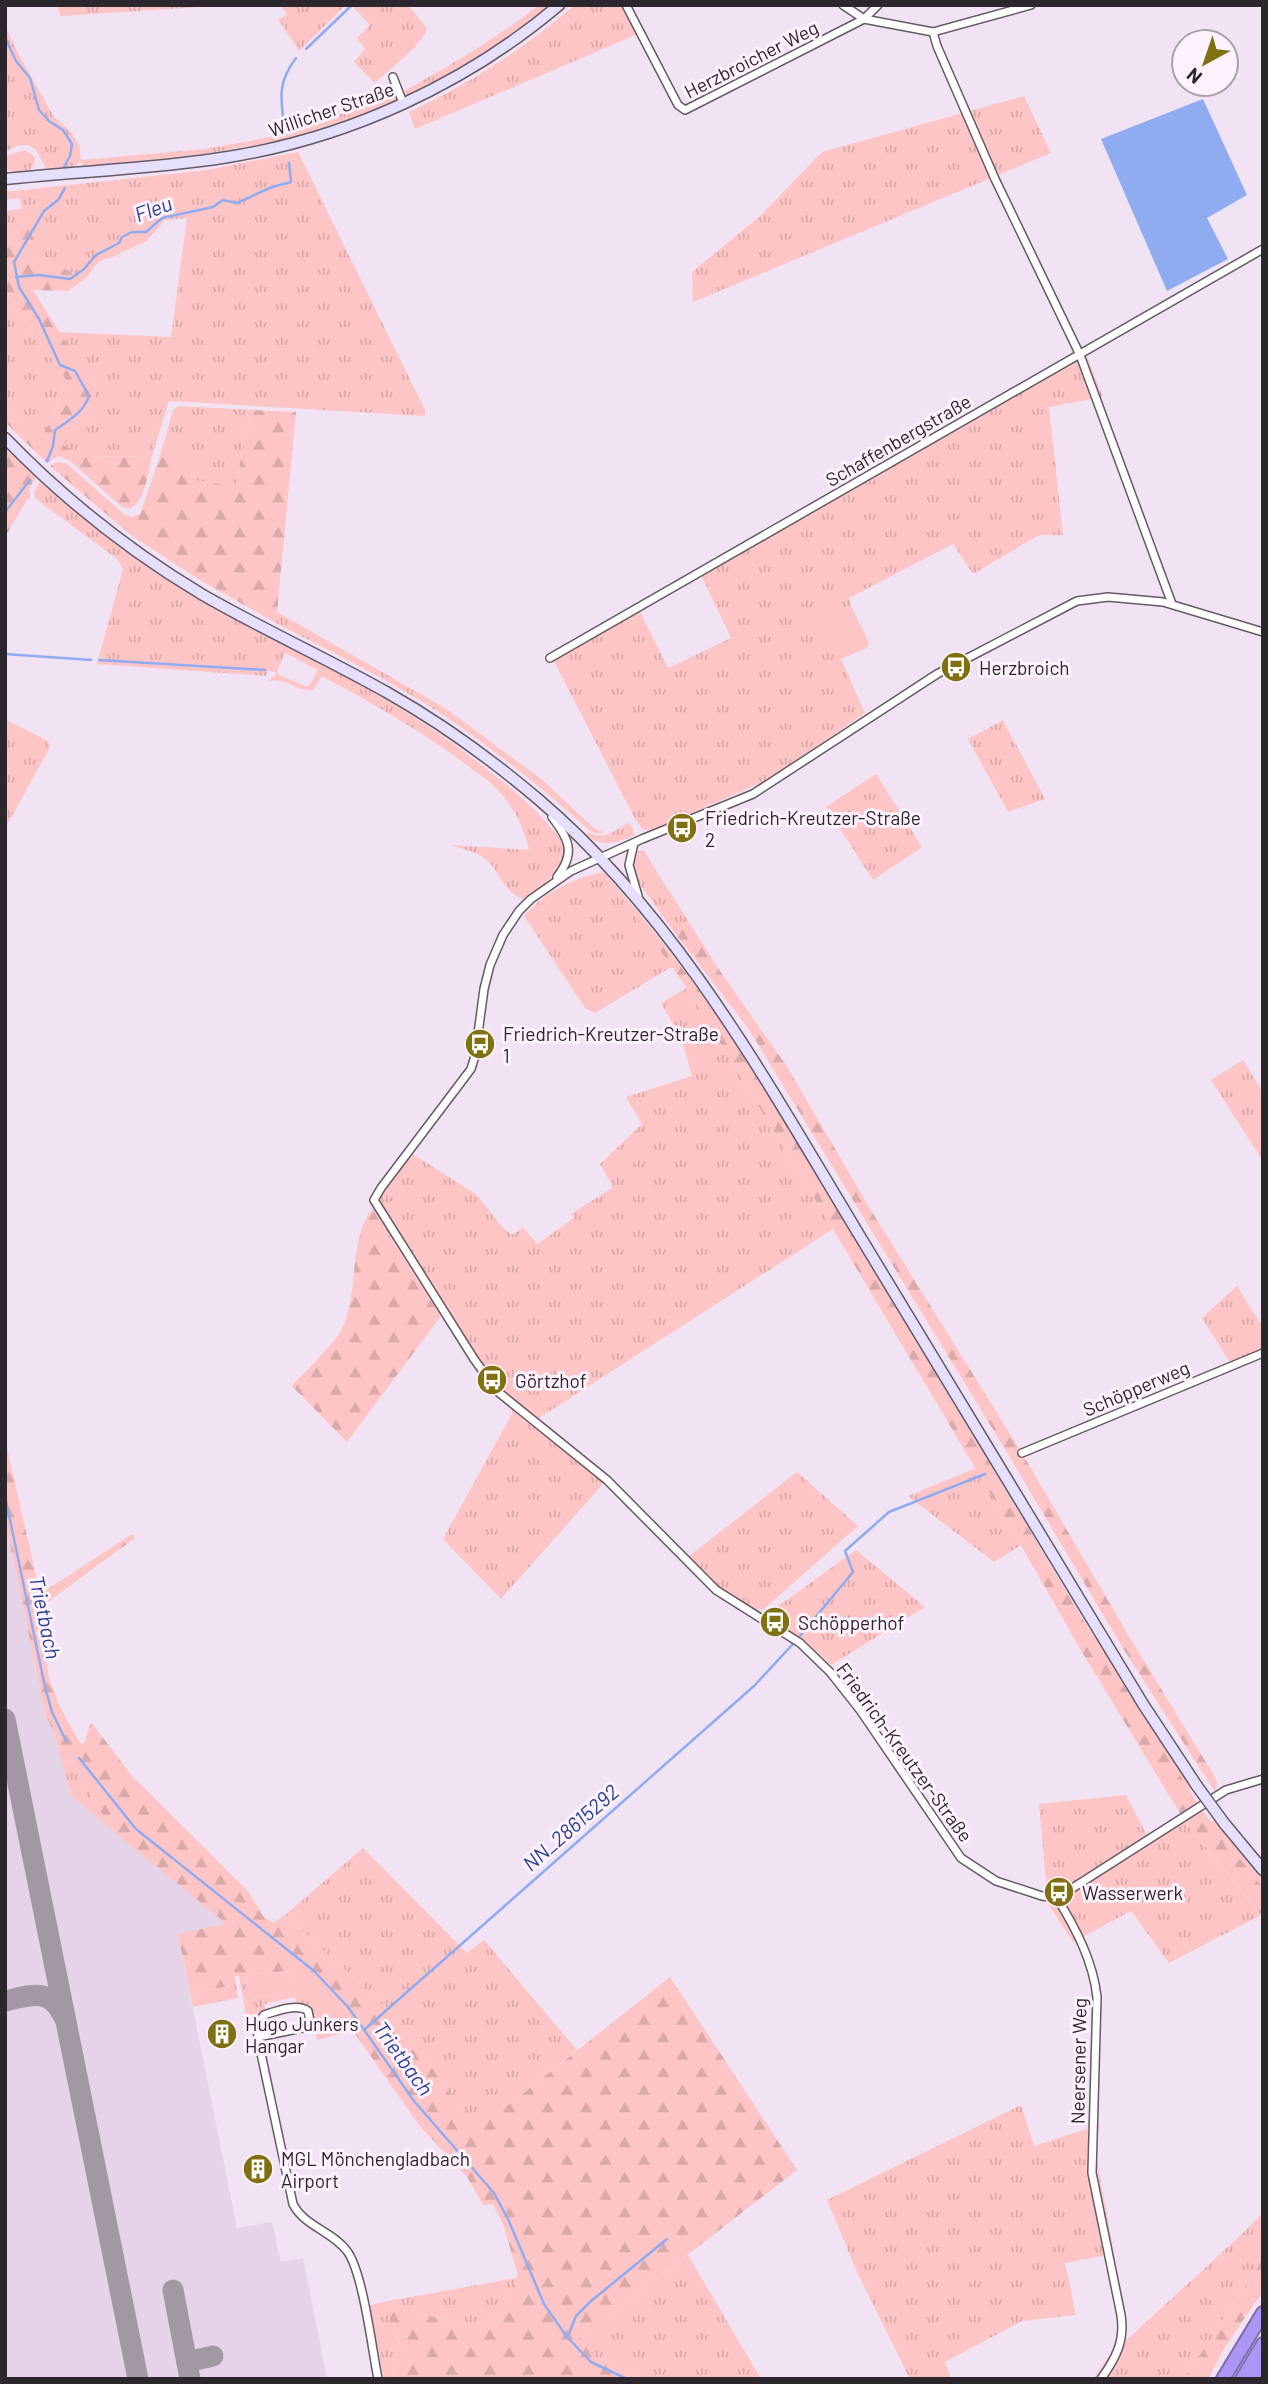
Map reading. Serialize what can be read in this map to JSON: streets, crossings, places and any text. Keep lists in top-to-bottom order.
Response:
{
  "streets": {
    "main road": ["Willicher Straße"],
    "street": [
      "Herzbroicher Weg",
      "Schaffenbergstraße",
      "Schöpperweg",
      "Friedrich-Kreutzer-Straße",
      "Neersener Weg"
    ]
  },
  "crossings": [
    ["Friedrich-Kreutzer-Straße", "Neersener Weg"]
  ],
  "water": ["Fleu", "Trietbach", "NN_28615292"],
  "places": {
    "bus stop": [
      "Herzbroich",
      "Friedrich-Kreutzer-Straße 2",
      "Friedrich-Kreutzer-Straße 1",
      "Görtzhof",
      "Schöpperhof",
      "Wasserwerk"
    ],
    "building": ["Hugo Junkers Hangar", "MGL Mönchengladbach Airport"]
  },
  "north": "bottom left"
}
